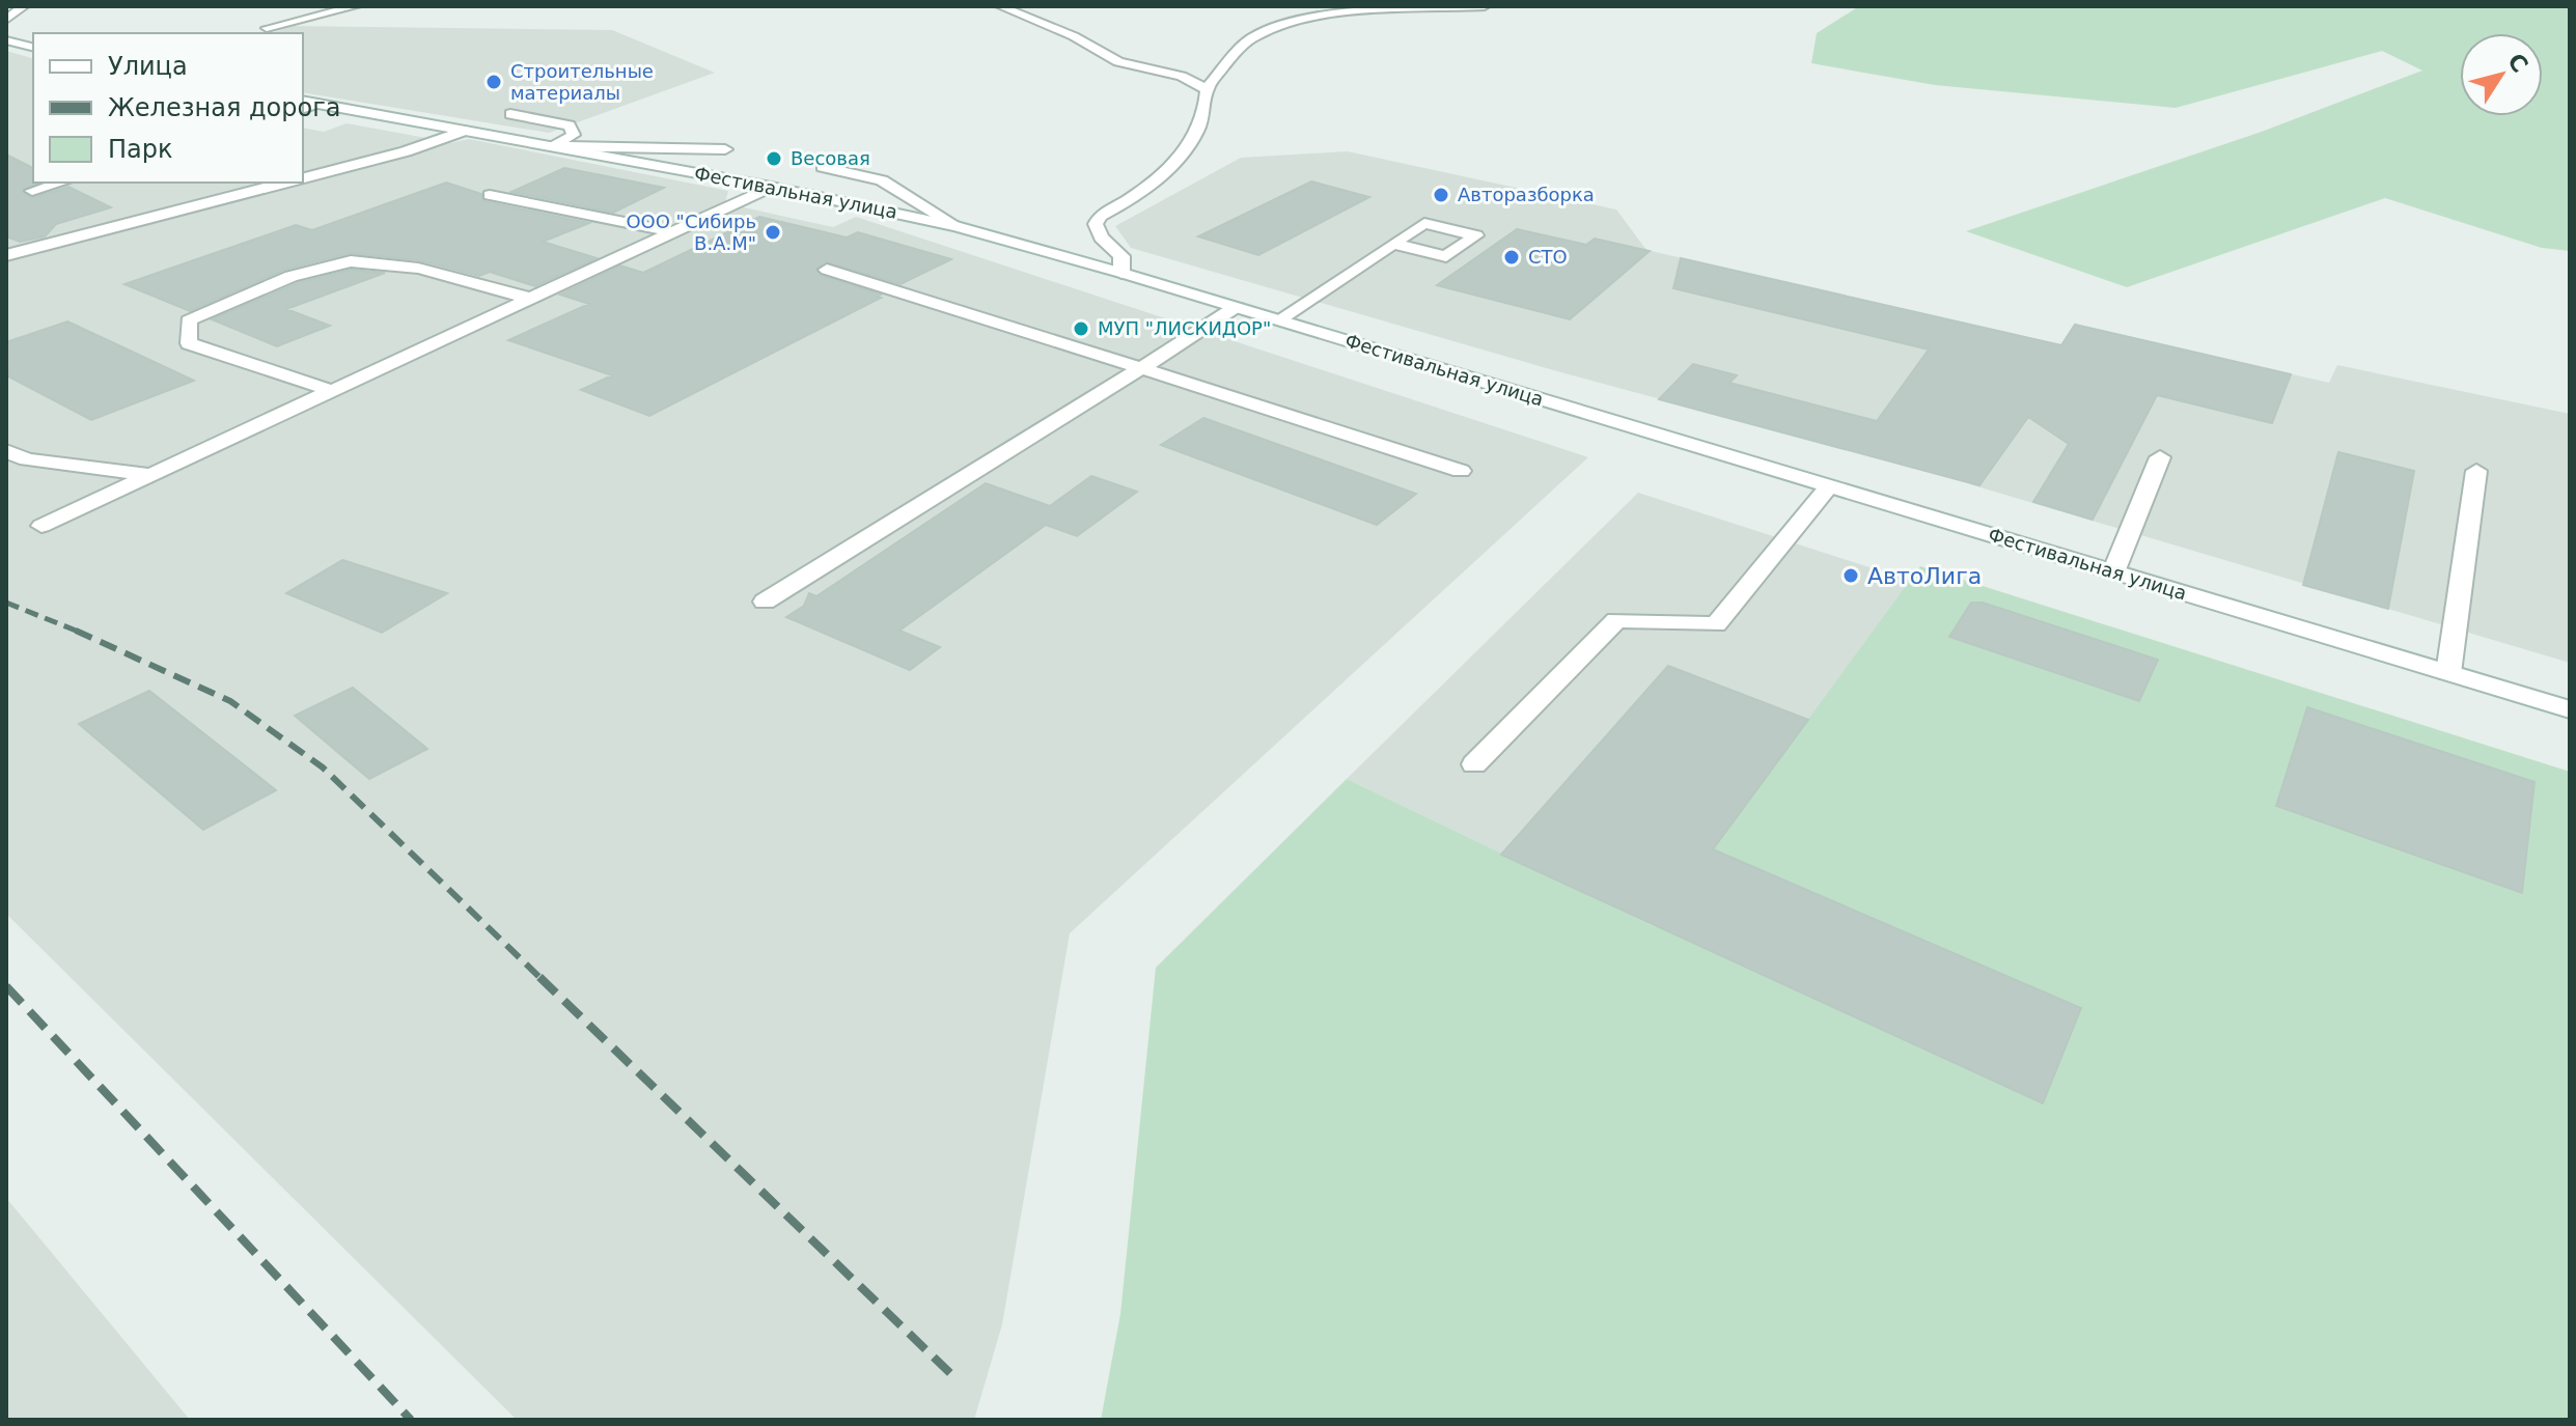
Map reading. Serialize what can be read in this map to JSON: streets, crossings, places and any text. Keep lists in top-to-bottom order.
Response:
{
  "streets": {
    "main road": ["Фестивальная улица"]
  },
  "places": [
    "Строительные материалы",
    "Весовая",
    "Авторазборка",
    "ООО \"Сибирь В.А.М\"",
    "СТО",
    "МУП \"ЛИСКИДОР\"",
    "АвтоЛига"
  ],
  "legend": ["Улица", "Железная дорога", "Парк"],
  "north": "top right"
}
